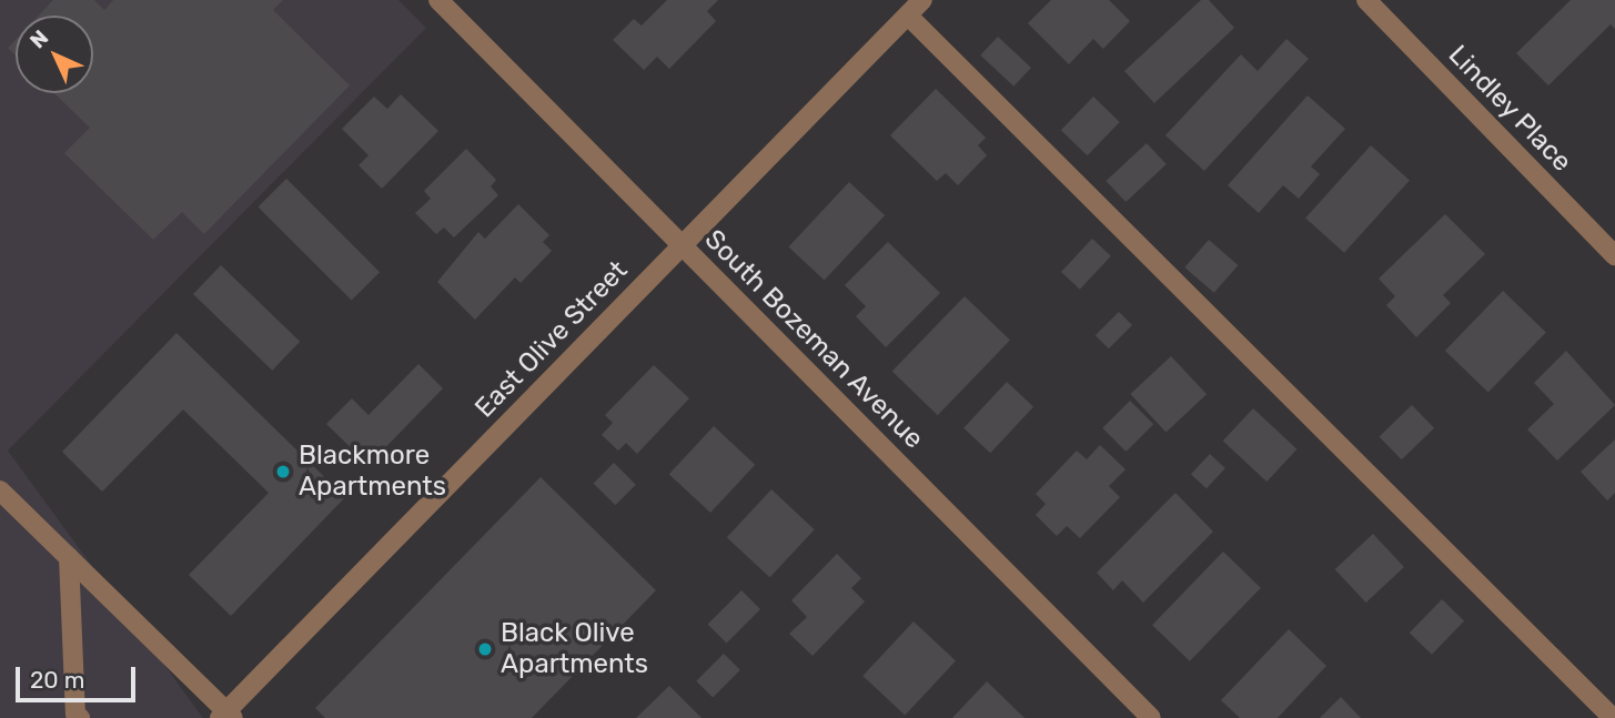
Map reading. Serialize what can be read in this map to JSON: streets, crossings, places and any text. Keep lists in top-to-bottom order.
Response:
{
  "streets": {
    "street": ["Lindley Place", "East Olive Street", "South Bozeman Avenue"]
  },
  "crossings": [
    ["East Olive Street", "South Bozeman Avenue"]
  ],
  "places": ["Blackmore Apartments", "Black Olive Apartments"],
  "scale_bar": "20 m",
  "north": "top left"
}
